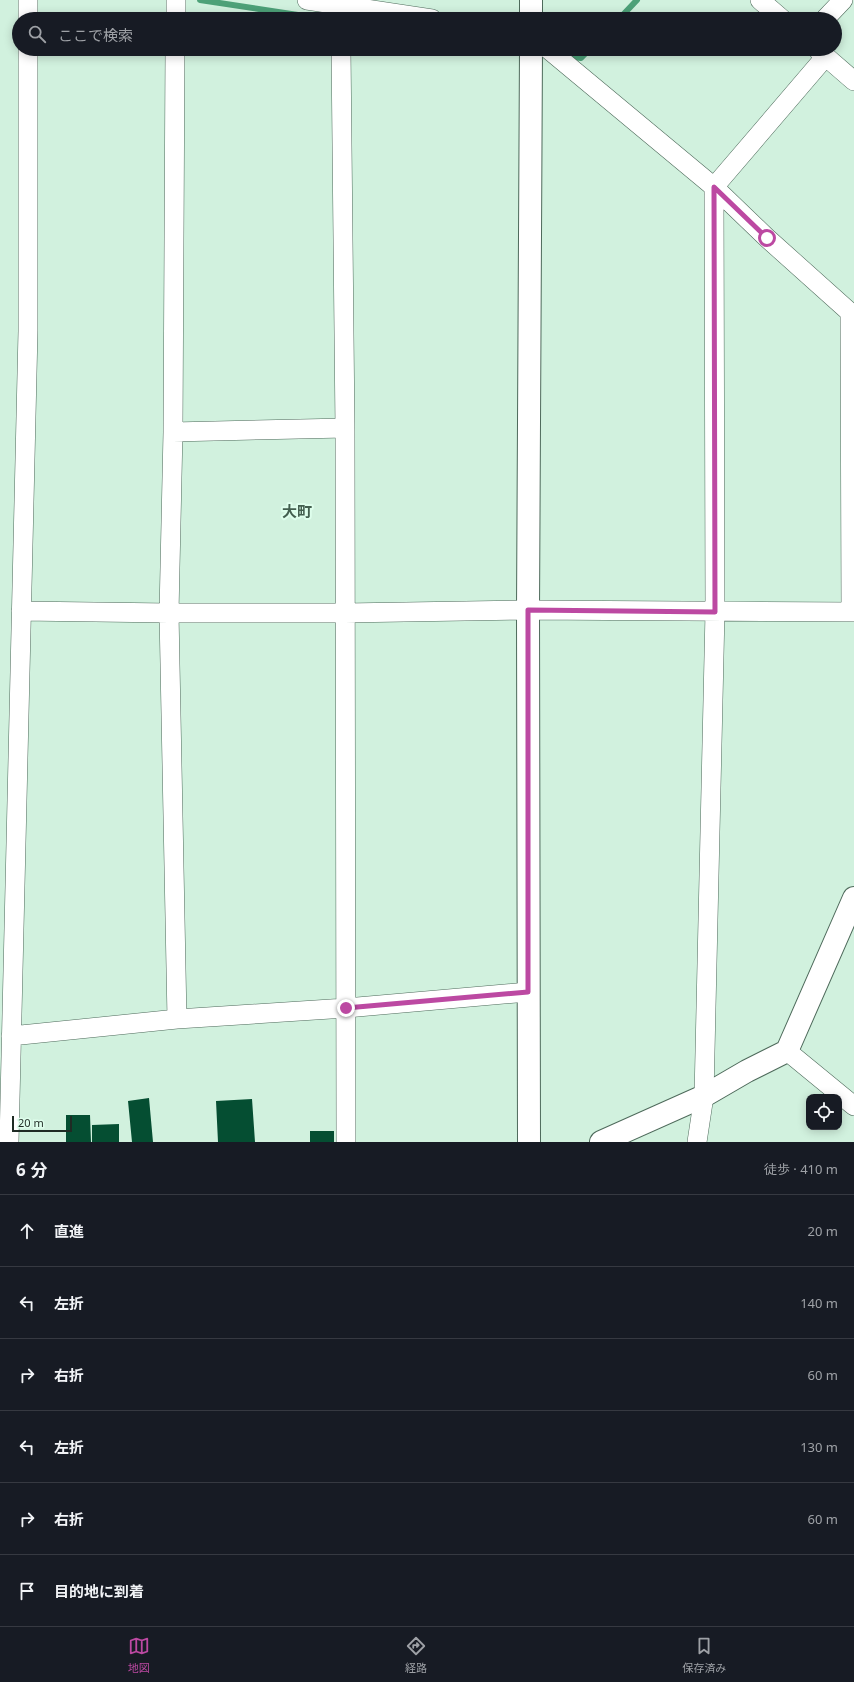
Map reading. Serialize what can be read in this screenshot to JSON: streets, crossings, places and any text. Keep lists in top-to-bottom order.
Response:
{
  "districts": ["大町"],
  "scale_bar": "20 m",
  "page": {
    "search": "ここで検索",
    "scale": "20 m",
    "heading": ["6 分", "徒歩 · 410 m"],
    "list": [
      ["直進", "20 m"],
      ["左折", "140 m"],
      ["右折", "60 m"],
      ["左折", "130 m"],
      ["右折", "60 m"],
      "目的地に到着"
    ],
    "nav": ["地図", "経路", "保存済み"]
  }
}
